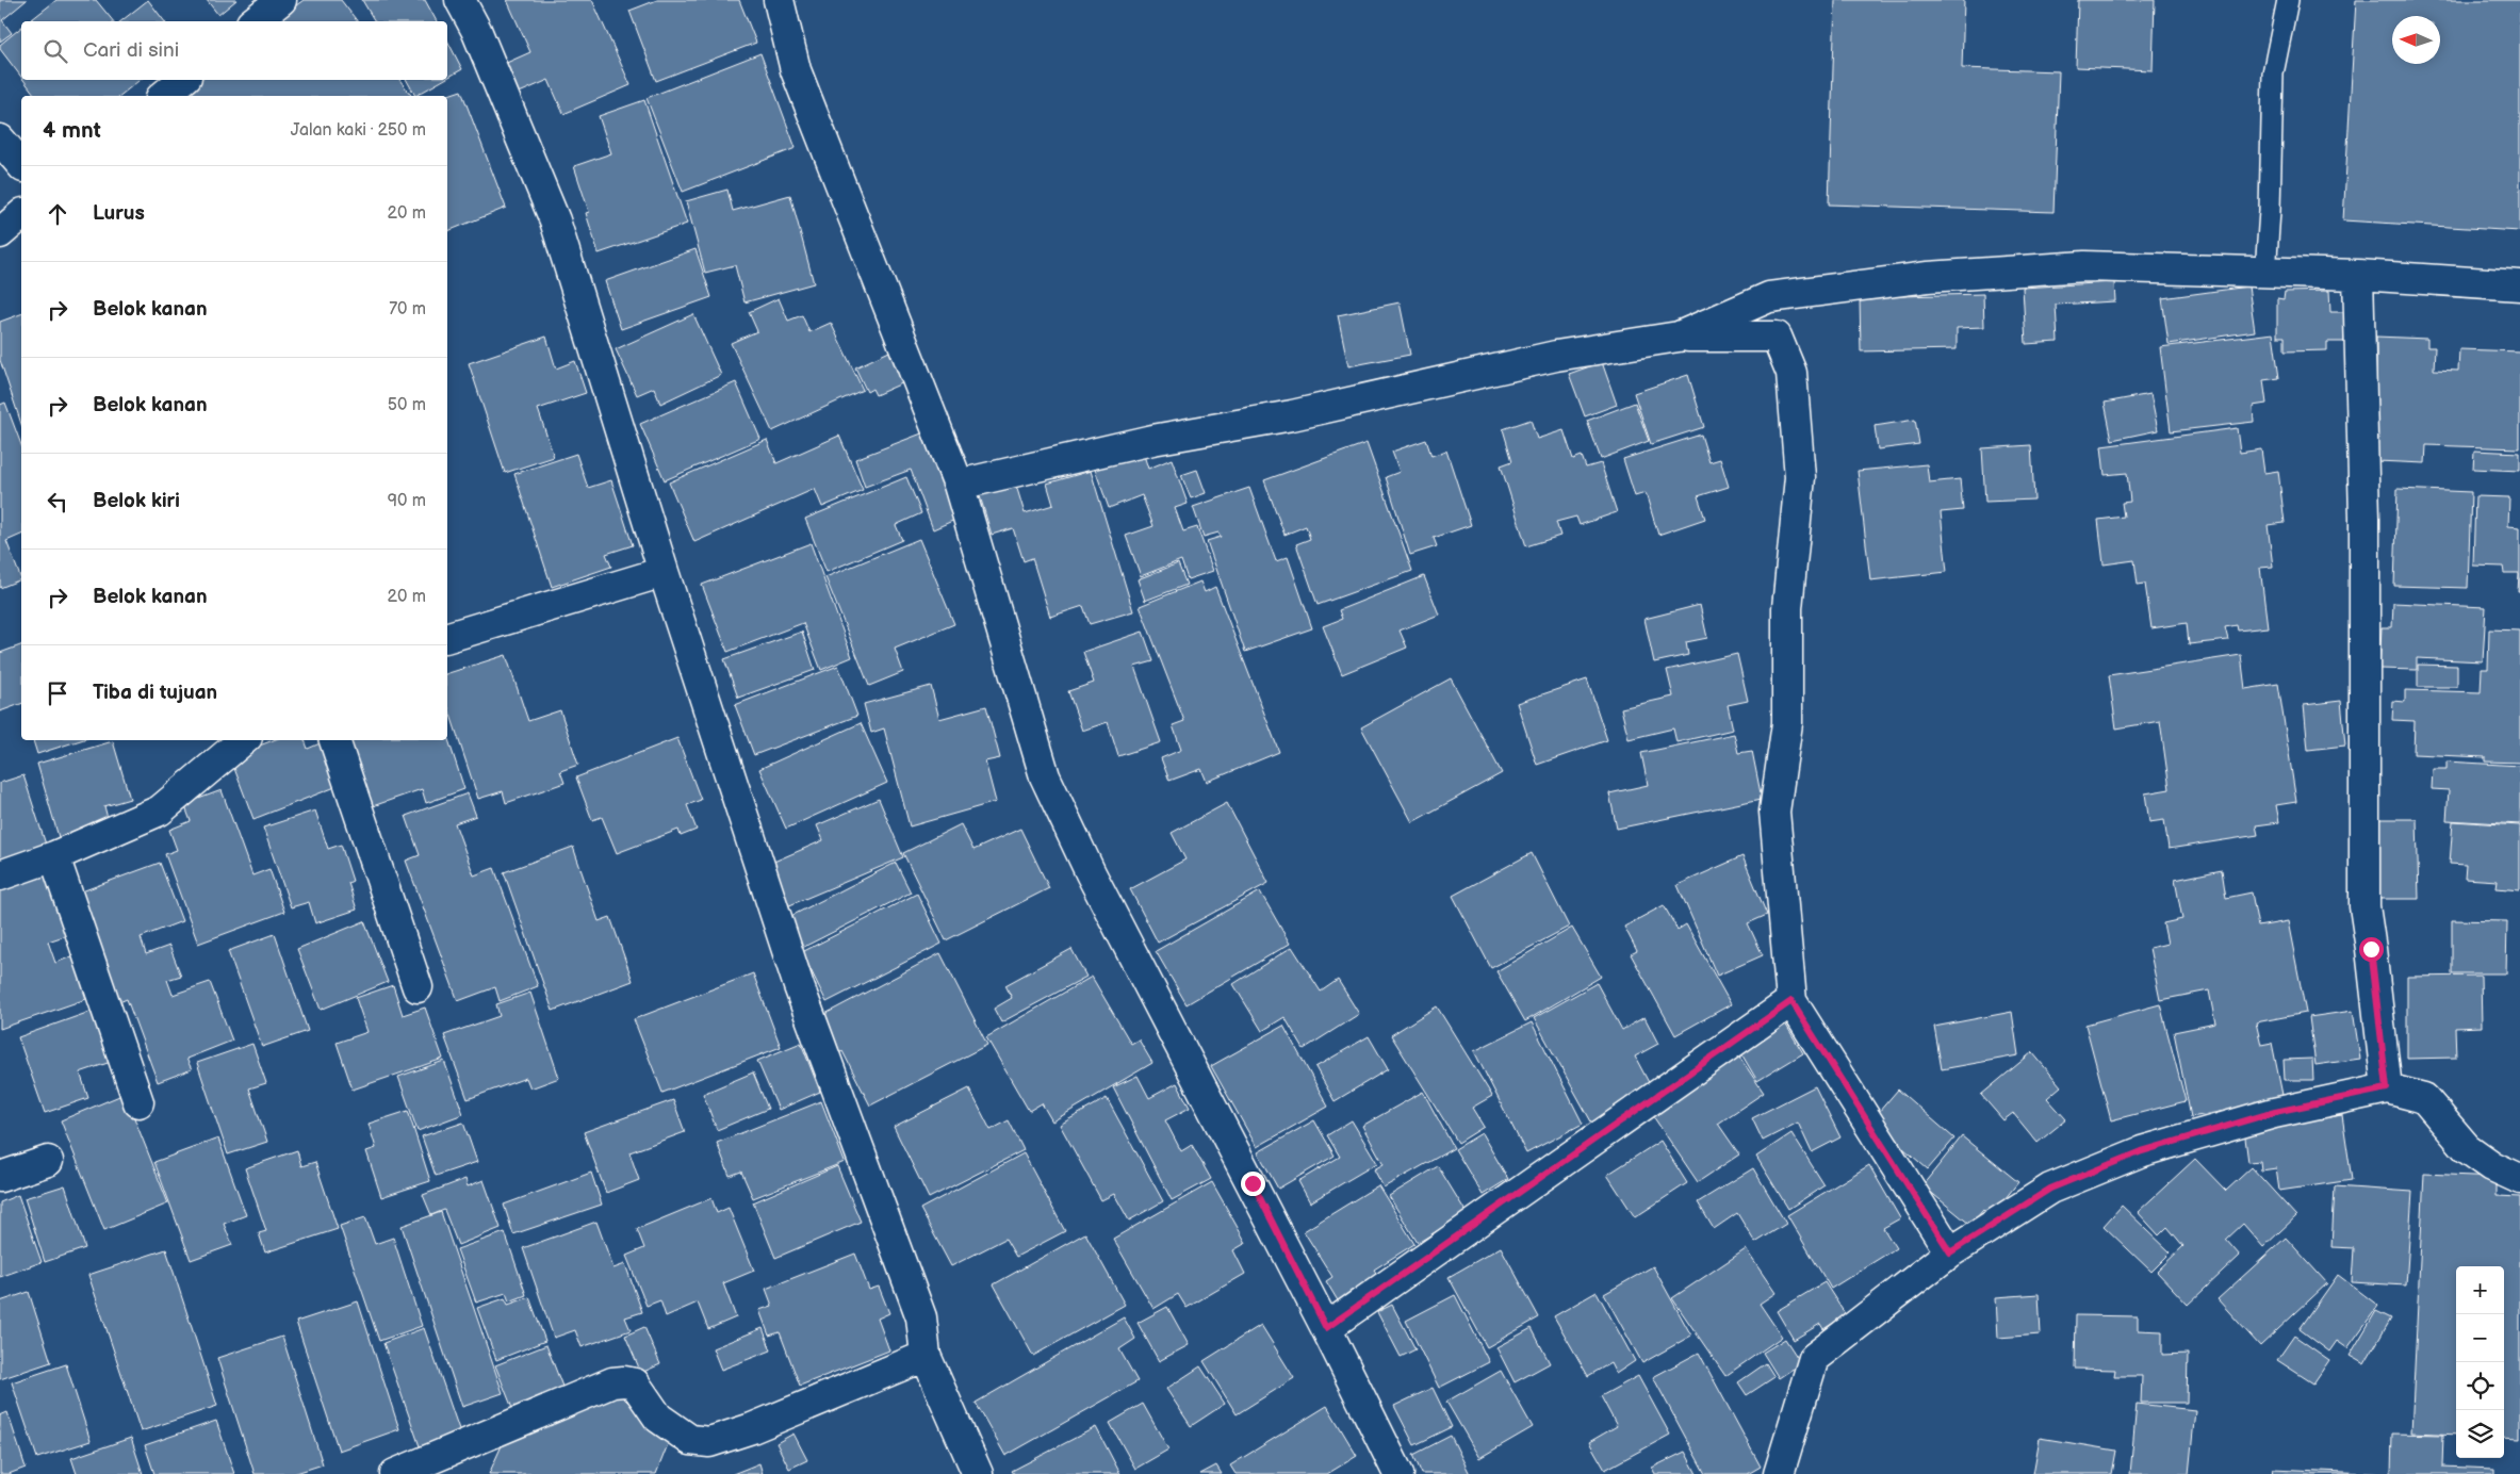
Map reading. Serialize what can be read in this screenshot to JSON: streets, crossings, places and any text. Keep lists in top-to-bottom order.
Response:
{
  "north": "left",
  "page": {
    "search": "Cari di sini",
    "heading": ["4 mnt", "Jalan kaki · 250 m"],
    "list": [
      ["Lurus", "20 m"],
      ["Belok kanan", "70 m"],
      ["Belok kanan", "50 m"],
      ["Belok kiri", "90 m"],
      ["Belok kanan", "20 m"],
      "Tiba di tujuan"
    ],
    "map_buttons": ["+", "−"]
  }
}
